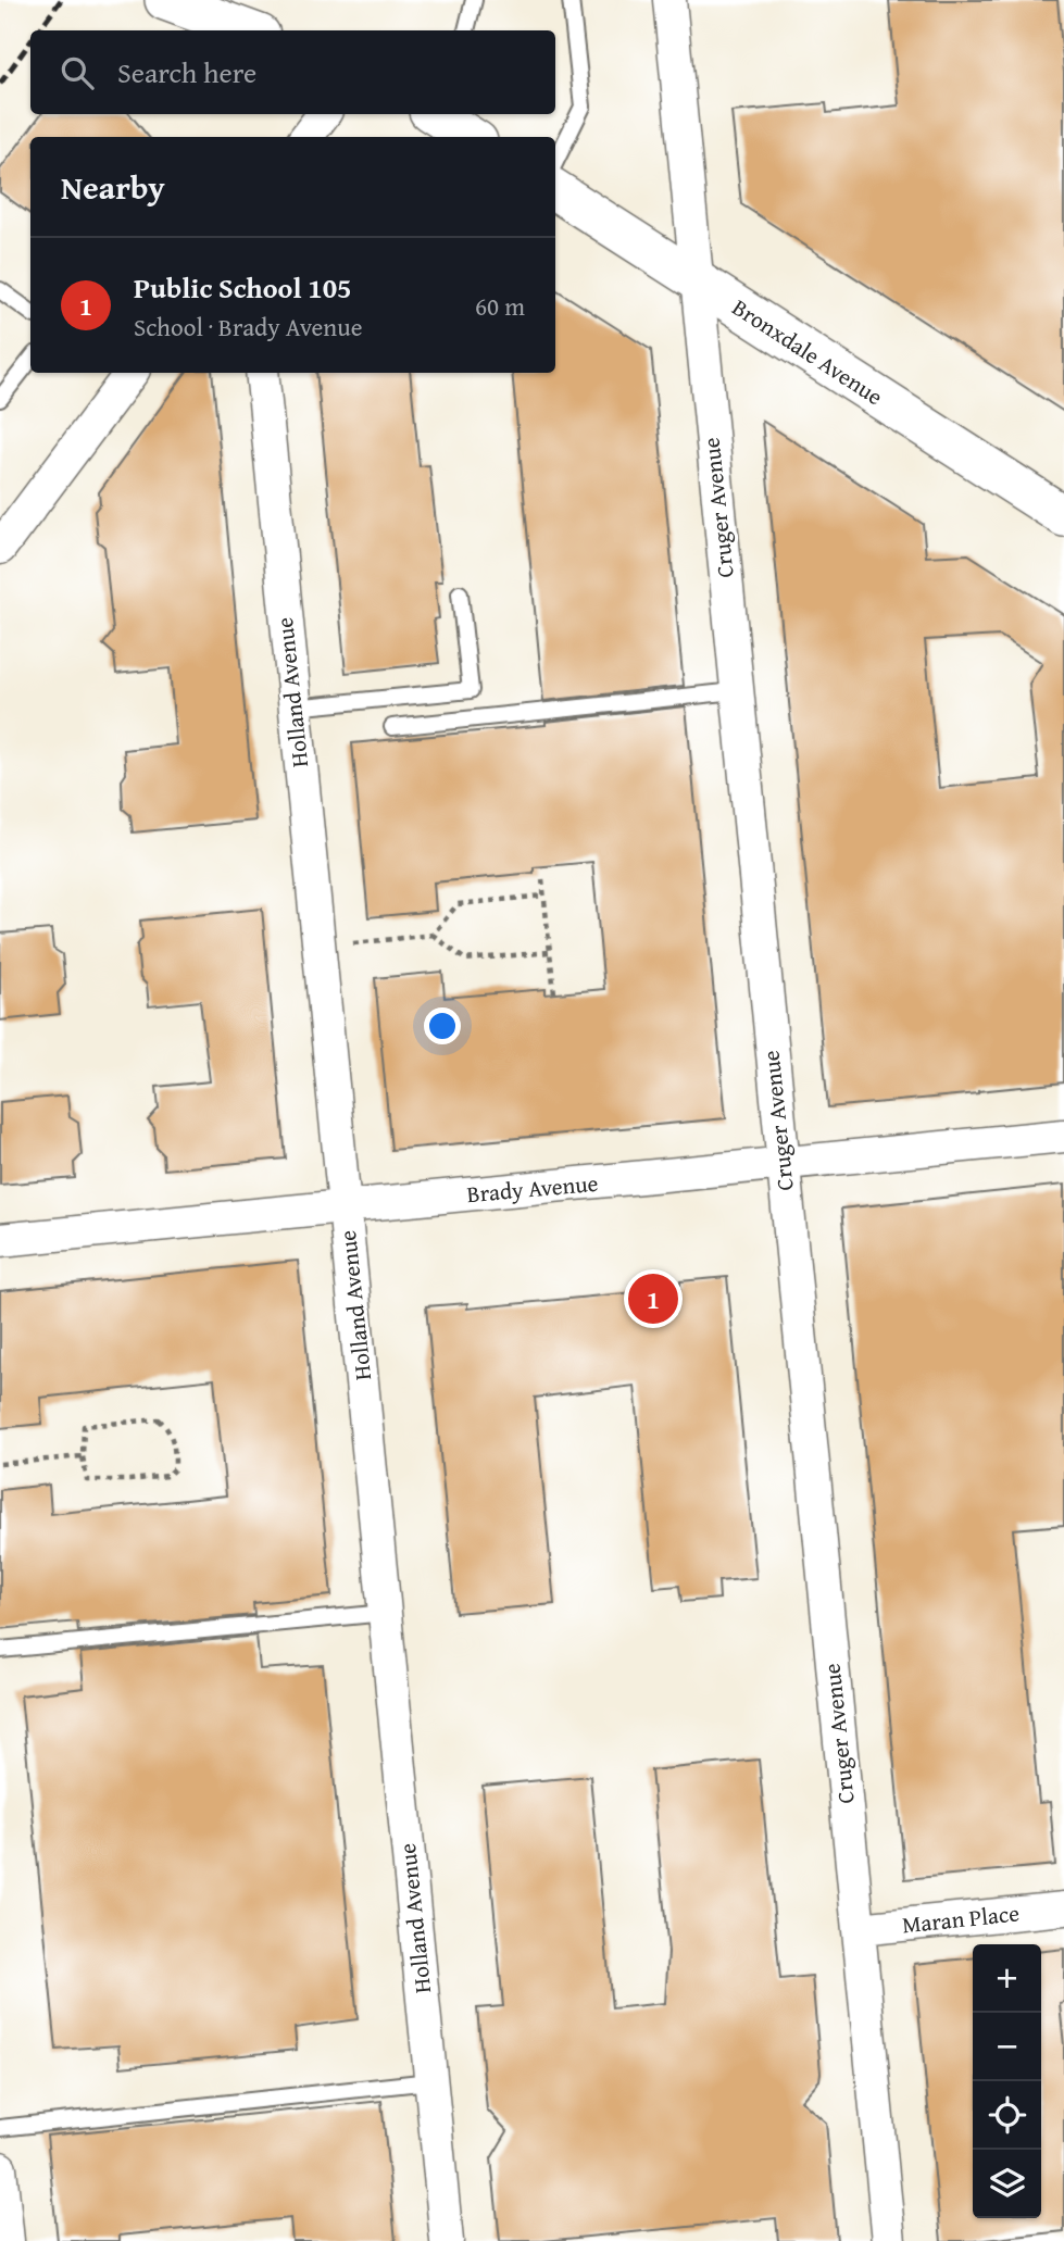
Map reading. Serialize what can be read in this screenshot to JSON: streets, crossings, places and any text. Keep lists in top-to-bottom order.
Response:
{
  "streets": {
    "street": [
      "Bronxdale Avenue",
      "Cruger Avenue",
      "Holland Avenue",
      "Brady Avenue",
      "Maran Place"
    ]
  },
  "crossings": [
    ["Bronxdale Avenue", "Cruger Avenue"],
    ["Cruger Avenue", "Brady Avenue"],
    ["Cruger Avenue", "Maran Place"],
    ["Holland Avenue", "Brady Avenue"]
  ],
  "page": {
    "search": "Search here",
    "heading": "Nearby",
    "list": [
      {
        "mark": "1",
        "name": "Public School 105",
        "note": "School · Brady Avenue",
        "value": "60 m"
      }
    ],
    "pins": "1",
    "map_buttons": ["+", "−"]
  }
}
